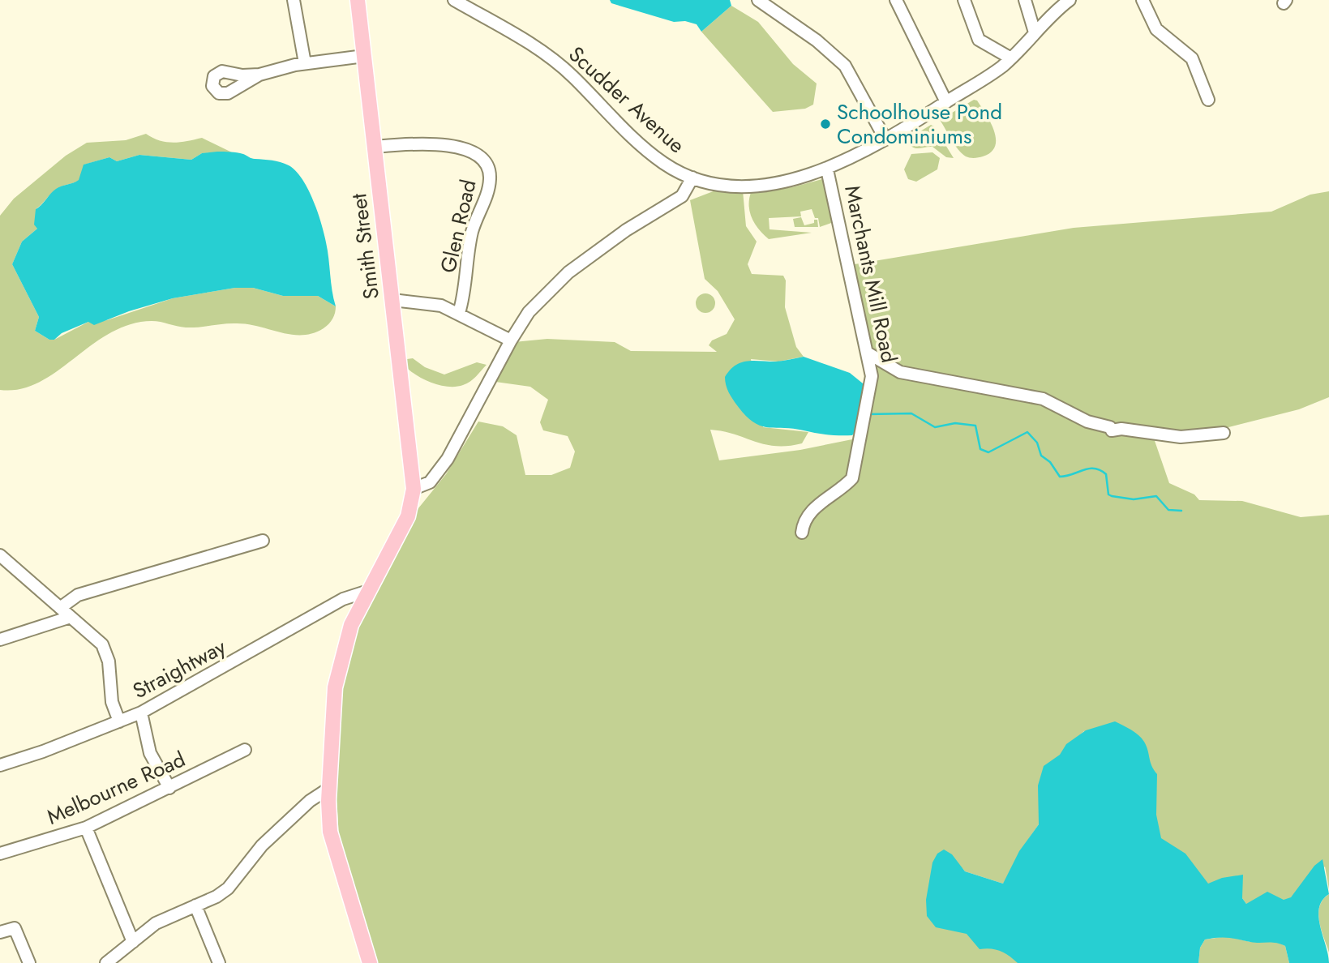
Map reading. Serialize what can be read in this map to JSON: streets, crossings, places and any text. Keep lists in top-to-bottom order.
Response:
{
  "streets": {
    "main road": ["Smith Street"],
    "street": [
      "Scudder Avenue",
      "Glen Road",
      "Marchants Mill Road",
      "Straightway",
      "Melbourne Road"
    ]
  },
  "crossings": [
    ["Scudder Avenue", "Marchants Mill Road"],
    ["Glen Road", "Smith Street"],
    ["Smith Street", "Straightway"]
  ],
  "places": ["Schoolhouse Pond Condominiums"]
}
